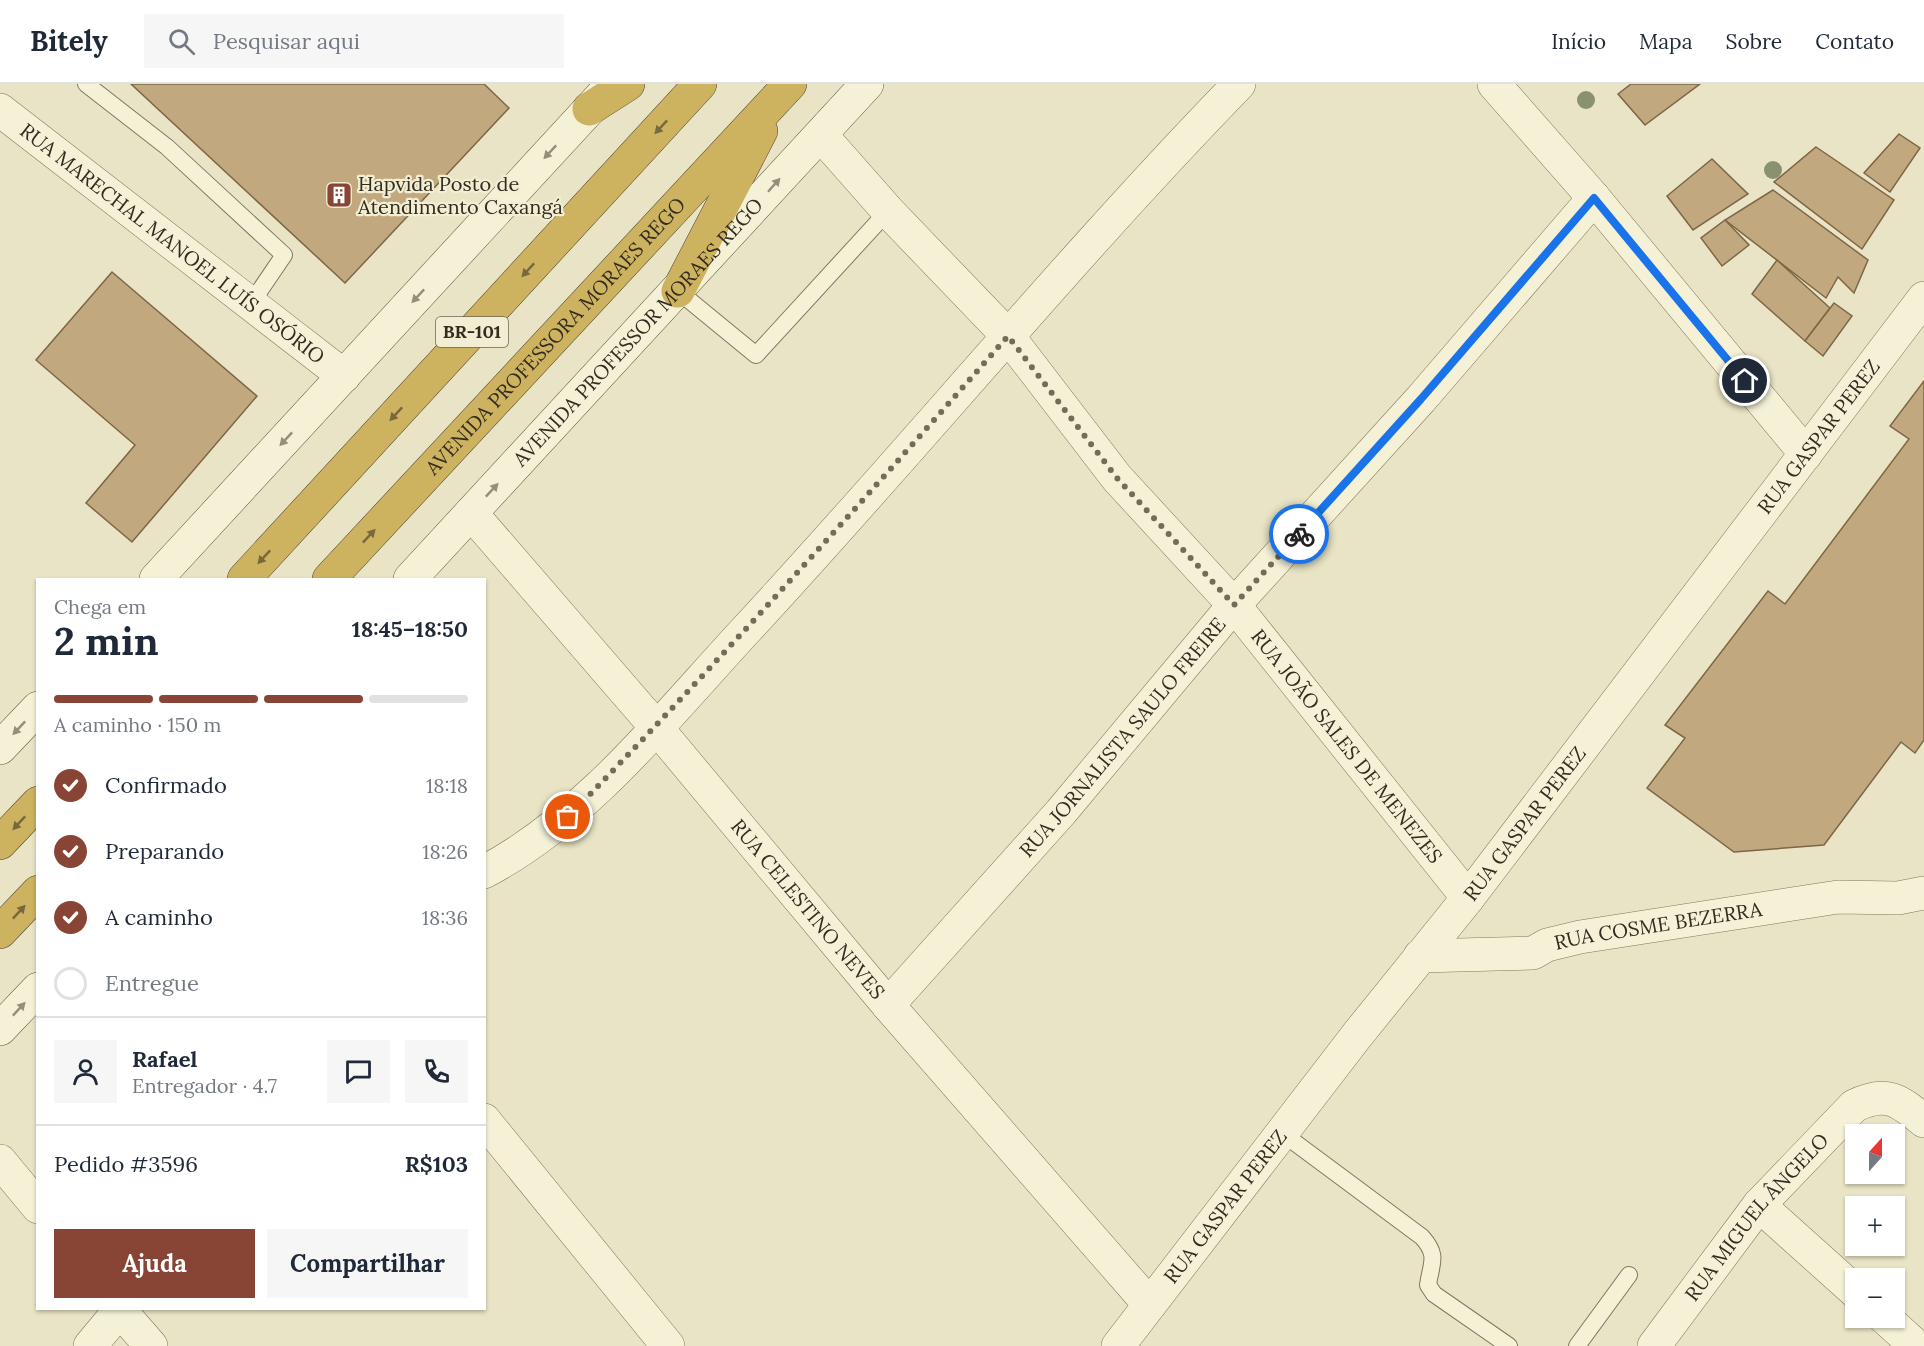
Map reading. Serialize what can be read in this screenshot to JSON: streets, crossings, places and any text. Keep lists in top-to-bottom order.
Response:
{
  "streets": {
    "highway": ["BR-101", "AVENIDA PROFESSORA MORAES REGO"],
    "street": [
      "RUA MARECHAL MANOEL LUÍS OSÓRIO",
      "AVENIDA PROFESSOR MORAES REGO",
      "RUA GASPAR PEREZ",
      "RUA JORNALISTA SAULO FREIRE",
      "RUA JOÃO SALES DE MENEZES",
      "RUA CELESTINO NEVES",
      "RUA COSME BEZERRA",
      "RUA MIGUEL ÂNGELO"
    ]
  },
  "crossings": [
    ["AVENIDA PROFESSOR MORAES REGO", "RUA JOÃO SALES DE MENEZES"],
    ["AVENIDA PROFESSOR MORAES REGO", "RUA CELESTINO NEVES"],
    ["RUA GASPAR PEREZ", "RUA JOÃO SALES DE MENEZES"],
    ["RUA GASPAR PEREZ", "RUA CELESTINO NEVES"],
    ["RUA GASPAR PEREZ", "RUA COSME BEZERRA"],
    ["RUA JORNALISTA SAULO FREIRE", "RUA JOÃO SALES DE MENEZES"],
    ["RUA JORNALISTA SAULO FREIRE", "RUA CELESTINO NEVES"]
  ],
  "places": {
    "building": ["Hapvida Posto de Atendimento Caxangá"]
  },
  "north": "top",
  "page": {
    "header": "Bitely",
    "search": "Pesquisar aqui",
    "nav": [
      "Início",
      "Mapa",
      "Sobre",
      "Contato"
    ],
    "heading": ["2 min", "Chega em", "18:45–18:50"],
    "panel": [
      "Rafael",
      "Entregador · 4.7",
      "Pedido #3596",
      "R$103"
    ],
    "bar": "A caminho · 150 m",
    "list": [
      ["Confirmado", "18:18"],
      ["Preparando", "18:26"],
      ["A caminho", "18:36"],
      "Entregue"
    ],
    "map_buttons": ["+", "−"],
    "buttons": ["Ajuda", "Compartilhar"]
  }
}
